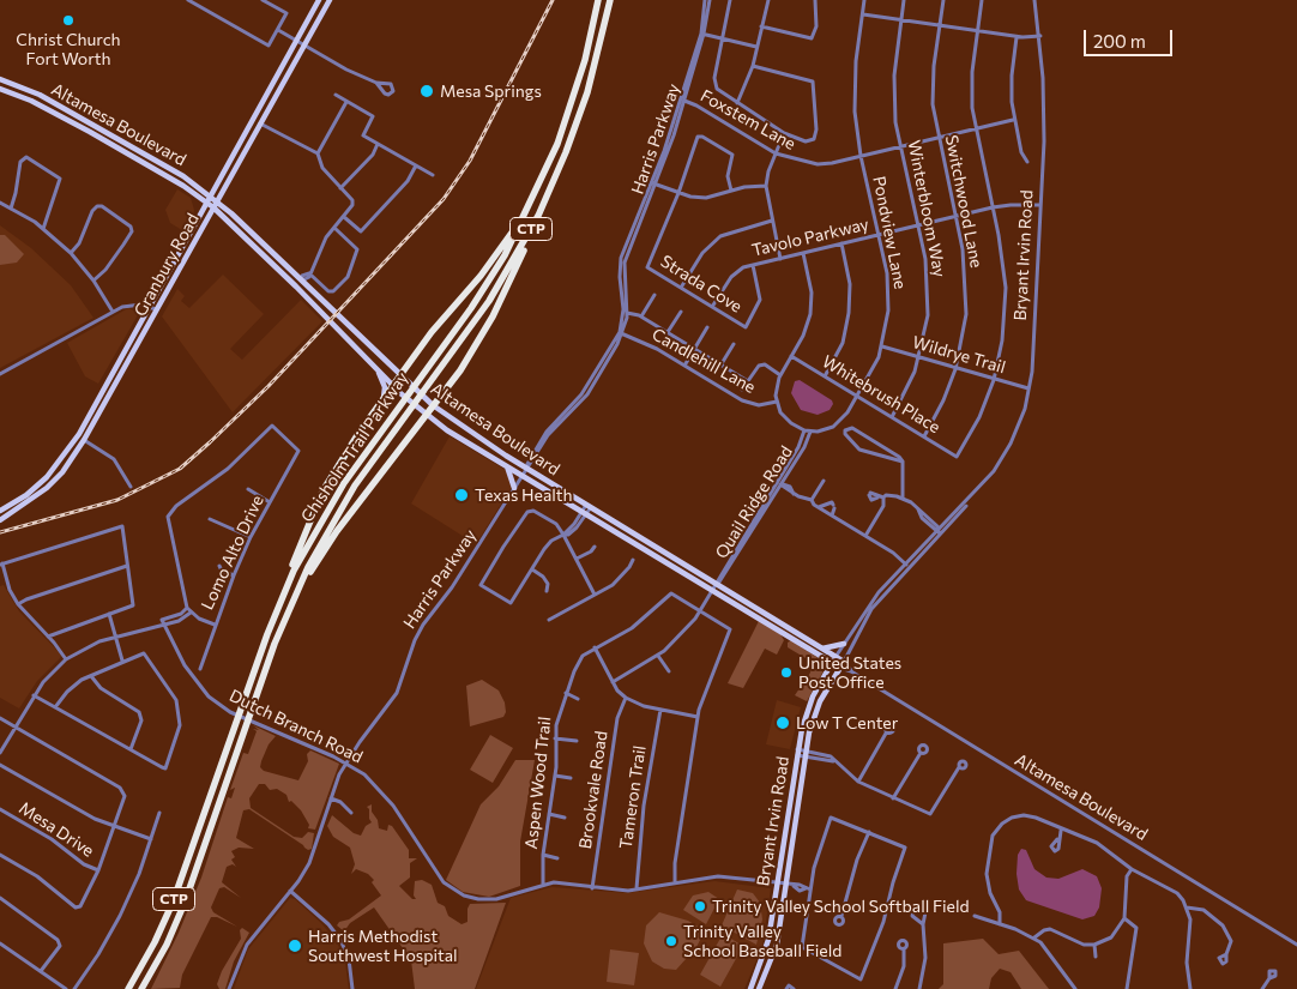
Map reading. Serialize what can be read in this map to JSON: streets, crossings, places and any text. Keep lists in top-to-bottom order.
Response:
{
  "streets": {
    "highway": ["CTP", "Chisholm Trail Parkway"],
    "main road": ["Altamesa Boulevard", "Bryant Irvin Road", "Granbury Road"],
    "street": [
      "Foxstem Lane",
      "Harris Parkway",
      "Switchwood Lane",
      "Winterbloom Way",
      "Pondview Lane",
      "Tavolo Parkway",
      "Strada Cove",
      "Wildrye Trail",
      "Candlehill Lane",
      "Whitebrush Place",
      "Quail Ridge Road",
      "Lomo Alto Drive",
      "Dutch Branch Road",
      "Aspen Wood Trail",
      "Brookvale Road",
      "Tameron Trail",
      "Mesa Drive"
    ]
  },
  "crossings": [
    ["Foxstem Lane", "Harris Parkway"],
    ["Foxstem Lane", "Switchwood Lane"],
    ["Foxstem Lane", "Winterbloom Way"],
    ["Foxstem Lane", "Pondview Lane"],
    ["Altamesa Boulevard", "Harris Parkway"],
    ["Altamesa Boulevard", "Bryant Irvin Road"],
    ["Altamesa Boulevard", "Granbury Road"],
    ["Altamesa Boulevard", "Quail Ridge Road"],
    ["Harris Parkway", "Candlehill Lane"],
    ["Harris Parkway", "Dutch Branch Road"],
    ["Switchwood Lane", "Tavolo Parkway"],
    ["Switchwood Lane", "Wildrye Trail"],
    ["Switchwood Lane", "Whitebrush Place"],
    ["Winterbloom Way", "Tavolo Parkway"],
    ["Winterbloom Way", "Wildrye Trail"],
    ["Winterbloom Way", "Whitebrush Place"],
    ["Pondview Lane", "Tavolo Parkway"],
    ["Pondview Lane", "Wildrye Trail"],
    ["Pondview Lane", "Whitebrush Place"],
    ["Tavolo Parkway", "Bryant Irvin Road"],
    ["Tavolo Parkway", "Strada Cove"],
    ["Bryant Irvin Road", "Wildrye Trail"],
    ["Bryant Irvin Road", "Dutch Branch Road"],
    ["Wildrye Trail", "Whitebrush Place"],
    ["Quail Ridge Road", "Aspen Wood Trail"],
    ["Dutch Branch Road", "Aspen Wood Trail"],
    ["Dutch Branch Road", "Brookvale Road"],
    ["Dutch Branch Road", "Tameron Trail"]
  ],
  "places": [
    "Christ Church Fort Worth",
    "Mesa Springs",
    "Texas Health",
    "United States Post Office",
    "Low T Center",
    "Trinity Valley School Softball Field",
    "Trinity Valley School Baseball Field",
    "Harris Methodist Southwest Hospital"
  ],
  "scale_bar": "200 m"
}
